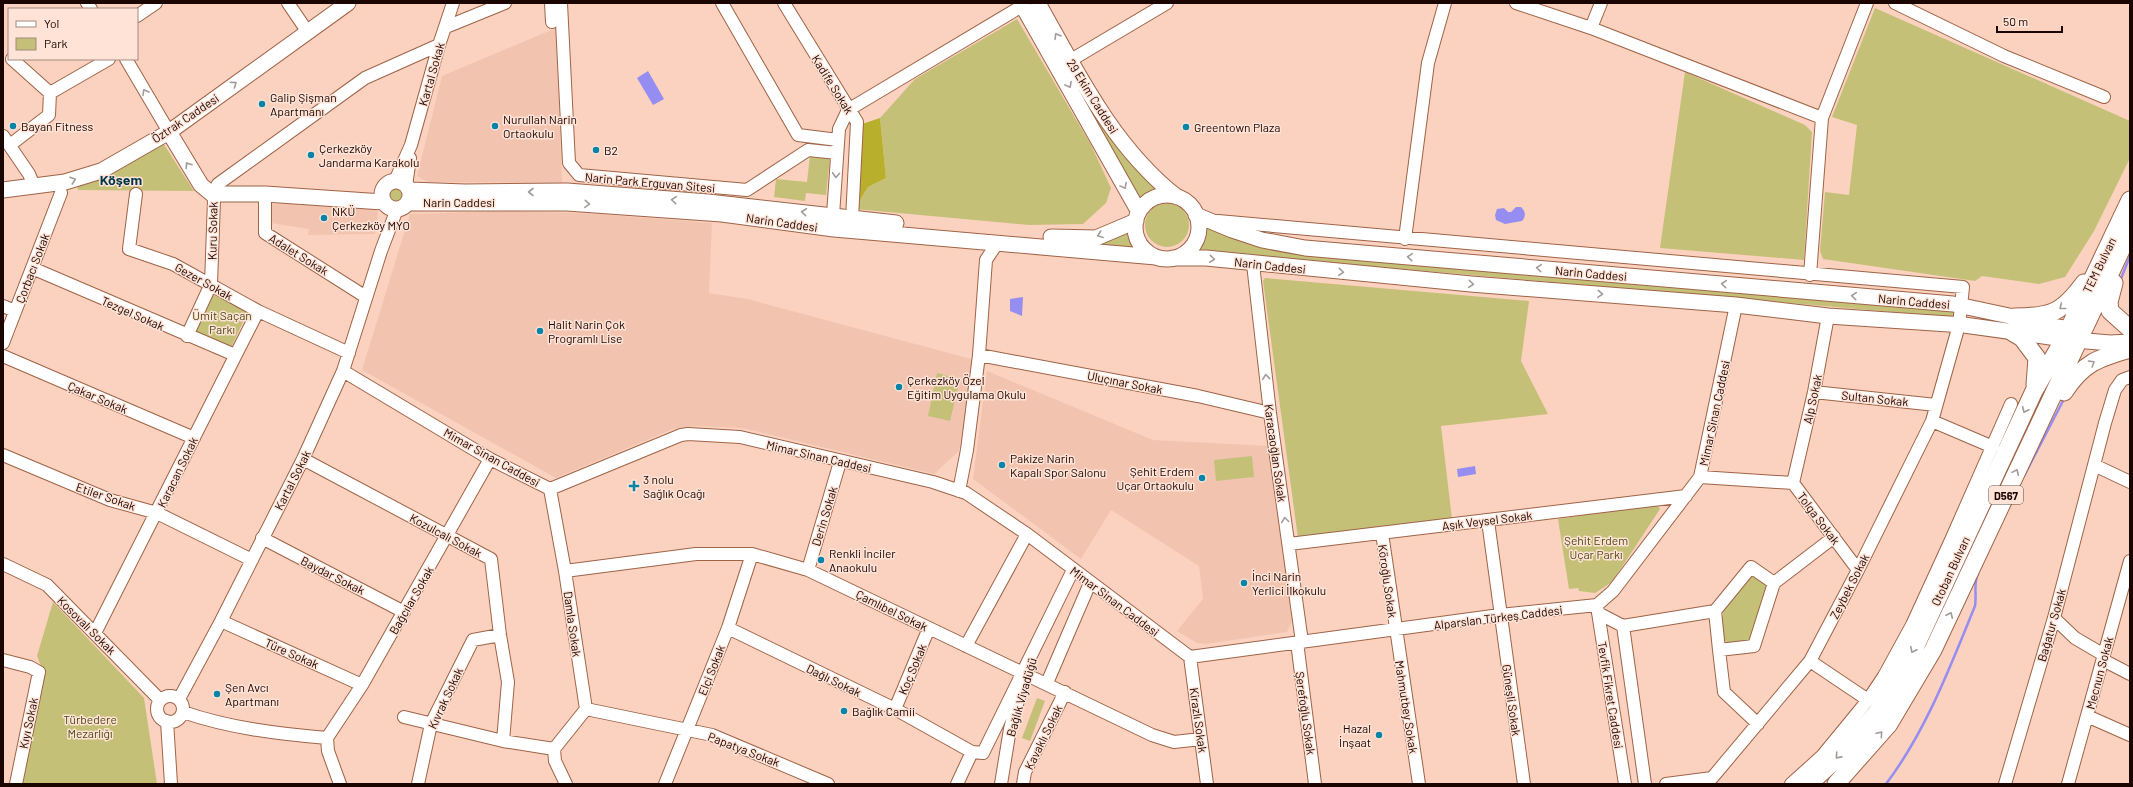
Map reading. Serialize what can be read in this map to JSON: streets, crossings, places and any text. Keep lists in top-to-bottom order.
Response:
{
  "streets": {
    "highway": ["TEM Bulvarı", "D567", "Otoban Bulvarı"],
    "main road": ["29 Ekim Caddesi", "Öztrak Caddesi", "Narin Caddesi"],
    "street": [
      "Kartal Sokak",
      "Kadife Sokak",
      "Narin Park Erguvan Sitesi",
      "Kuru Sokak",
      "Adalet Sokak",
      "Çorbacı Sokak",
      "Gezer Sokak",
      "Tezgel Sokak",
      "Uluçınar Sokak",
      "Çakar Sokak",
      "Sultan Sokak",
      "Alp Sokak",
      "Mimar Sinan Caddesi",
      "Karacaoğlan Sokak",
      "Karacan Sokak",
      "Etiler Sokak",
      "Derin Sokak",
      "Tolga Sokak",
      "Aşık Veysel Sokak",
      "Kozulcalı Sokak",
      "Baydar Sokak",
      "Köroğlu Sokak",
      "Zeybek Sokak",
      "Bağcılar Sokak",
      "Çamlıbel Sokak",
      "Alparslan Türkeş Caddesi",
      "Damla Sokak",
      "Kosovalı Sokak",
      "Bağatur Sokak",
      "Türe Sokak",
      "Koç Sokak",
      "Elçi Sokak",
      "Mecnun Sokak",
      "Dağlı Sokak",
      "Tevfik Fikret Caddesi",
      "Bağlık Viyadüğü",
      "Kıvrak Sokak",
      "Güneşli Sokak",
      "Mahmutbey Sokak",
      "Şerefoğlu Sokak",
      "Kirazlı Sokak",
      "Kıyı Sokak",
      "Kavaklı Sokak",
      "Papatya Sokak"
    ]
  },
  "crossings": [
    ["Kartal Sokak", "Narin Caddesi"],
    ["Kartal Sokak", "Adalet Sokak"],
    ["Kartal Sokak", "Gezer Sokak"],
    ["Kartal Sokak", "Mimar Sinan Caddesi"],
    ["Kartal Sokak", "Etiler Sokak"],
    ["Kartal Sokak", "Kozulcalı Sokak"],
    ["Kartal Sokak", "Baydar Sokak"],
    ["Kartal Sokak", "Kosovalı Sokak"],
    ["Kartal Sokak", "Türe Sokak"],
    ["Kadife Sokak", "Narin Caddesi"],
    ["29 Ekim Caddesi", "Narin Caddesi"],
    ["Narin Caddesi", "Alp Sokak"],
    ["Narin Caddesi", "Mimar Sinan Caddesi"],
    ["Narin Caddesi", "Karacaoğlan Sokak"],
    ["Narin Caddesi", "Zeybek Sokak"],
    ["Kuru Sokak", "Gezer Sokak"],
    ["Kuru Sokak", "Tezgel Sokak"],
    ["TEM Bulvarı", "Otoban Bulvarı"],
    ["Çorbacı Sokak", "Tezgel Sokak"],
    ["Gezer Sokak", "Karacan Sokak"],
    ["Tezgel Sokak", "Karacan Sokak"],
    ["Uluçınar Sokak", "Karacaoğlan Sokak"],
    ["Çakar Sokak", "Karacan Sokak"],
    ["Sultan Sokak", "Alp Sokak"],
    ["Sultan Sokak", "Zeybek Sokak"],
    ["Alp Sokak", "Tolga Sokak"],
    ["Mimar Sinan Caddesi", "Derin Sokak"],
    ["Mimar Sinan Caddesi", "Tolga Sokak"],
    ["Mimar Sinan Caddesi", "Aşık Veysel Sokak"],
    ["Mimar Sinan Caddesi", "Bağcılar Sokak"],
    ["Mimar Sinan Caddesi", "Alparslan Türkeş Caddesi"],
    ["Mimar Sinan Caddesi", "Damla Sokak"],
    ["Mimar Sinan Caddesi", "Tevfik Fikret Caddesi"],
    ["Mimar Sinan Caddesi", "Bağlık Viyadüğü"],
    ["Mimar Sinan Caddesi", "Kirazlı Sokak"],
    ["Karacaoğlan Sokak", "Aşık Veysel Sokak"],
    ["Karacaoğlan Sokak", "Alparslan Türkeş Caddesi"],
    ["Karacaoğlan Sokak", "Şerefoğlu Sokak"],
    ["Karacan Sokak", "Etiler Sokak"],
    ["Karacan Sokak", "Kosovalı Sokak"],
    ["Derin Sokak", "Çamlıbel Sokak"],
    ["Tolga Sokak", "Zeybek Sokak"],
    ["Aşık Veysel Sokak", "Köroğlu Sokak"],
    ["Aşık Veysel Sokak", "Güneşli Sokak"],
    ["Kozulcalı Sokak", "Bağcılar Sokak"],
    ["Kozulcalı Sokak", "Kıvrak Sokak"],
    ["Baydar Sokak", "Bağcılar Sokak"],
    ["Köroğlu Sokak", "Alparslan Türkeş Caddesi"],
    ["Köroğlu Sokak", "Mahmutbey Sokak"],
    ["Bağcılar Sokak", "Türe Sokak"],
    ["Çamlıbel Sokak", "Damla Sokak"],
    ["Çamlıbel Sokak", "Koç Sokak"],
    ["Çamlıbel Sokak", "Elçi Sokak"],
    ["Çamlıbel Sokak", "Bağlık Viyadüğü"],
    ["Çamlıbel Sokak", "Kirazlı Sokak"],
    ["Çamlıbel Sokak", "Kavaklı Sokak"],
    ["Alparslan Türkeş Caddesi", "Tevfik Fikret Caddesi"],
    ["Alparslan Türkeş Caddesi", "Güneşli Sokak"],
    ["Alparslan Türkeş Caddesi", "Mahmutbey Sokak"],
    ["Alparslan Türkeş Caddesi", "Şerefoğlu Sokak"],
    ["Alparslan Türkeş Caddesi", "Kirazlı Sokak"],
    ["Damla Sokak", "Papatya Sokak"],
    ["Koç Sokak", "Dağlı Sokak"],
    ["Elçi Sokak", "Dağlı Sokak"],
    ["Elçi Sokak", "Papatya Sokak"]
  ],
  "one_way": ["Öztrak Caddesi", "Karacaoğlan Sokak"],
  "districts": ["Köşem"],
  "parks": ["Ümit Saçan Parkı", "Şehit Erdem Uçar Parkı", "Türbedere Mezarlığı"],
  "places": {
    "other": [
      "Galip Şişman Apartmanı",
      "Bayan Fitness",
      "Nurullah Narin Ortaokulu",
      "Greentown Plaza",
      "B2",
      "Çerkezköy Jandarma Karakolu",
      "NKÜ Çerkezköy MYO",
      "Halit Narin Çok Programlı Lise",
      "Çerkezköy Özel Eğitim Uygulama Okulu",
      "Pakize Narin Kapalı Spor Salonu",
      "Şehit Erdem Uçar Ortaokulu",
      "Renkli İnciler Anaokulu",
      "İnci Narin Yerlici İlkokulu",
      "Şen Avcı Apartmanı",
      "Bağlık Camii",
      "Hazal İnşaat"
    ],
    "health": ["3 nolu Sağlık Ocağı"]
  },
  "legend": ["Yol", "Park"],
  "scale_bar": "50 m"
}
